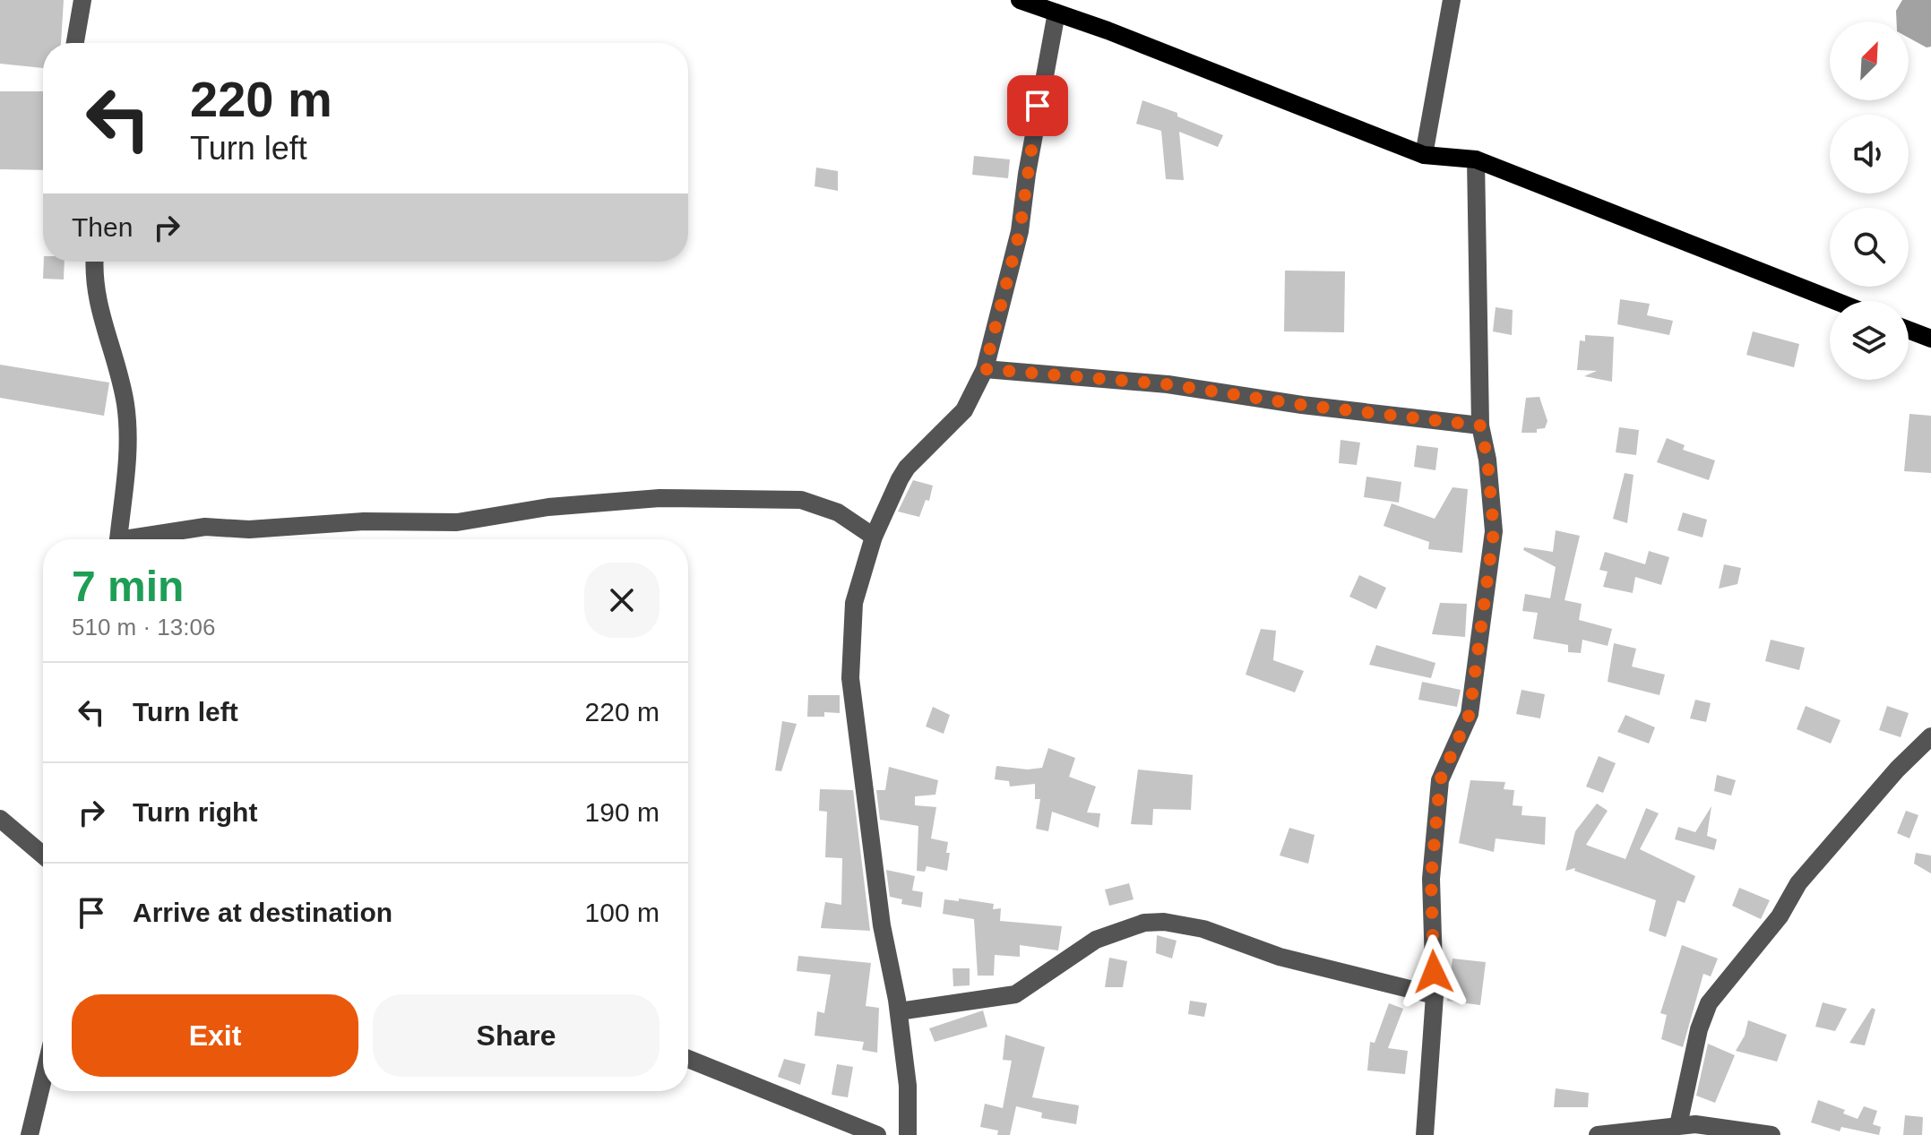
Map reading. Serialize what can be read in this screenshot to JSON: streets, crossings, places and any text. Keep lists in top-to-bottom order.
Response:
{
  "north": "top right",
  "page": {
    "turn": ["220 m", "Turn left"],
    "then": "Then",
    "heading": ["7 min", "510 m · 13:06"],
    "list": [
      {
        "name": "Turn left",
        "value": "220 m"
      },
      {
        "name": "Turn right",
        "value": "190 m"
      },
      {
        "name": "Arrive at destination",
        "value": "100 m"
      }
    ],
    "buttons": ["Exit", "Share"]
  }
}
